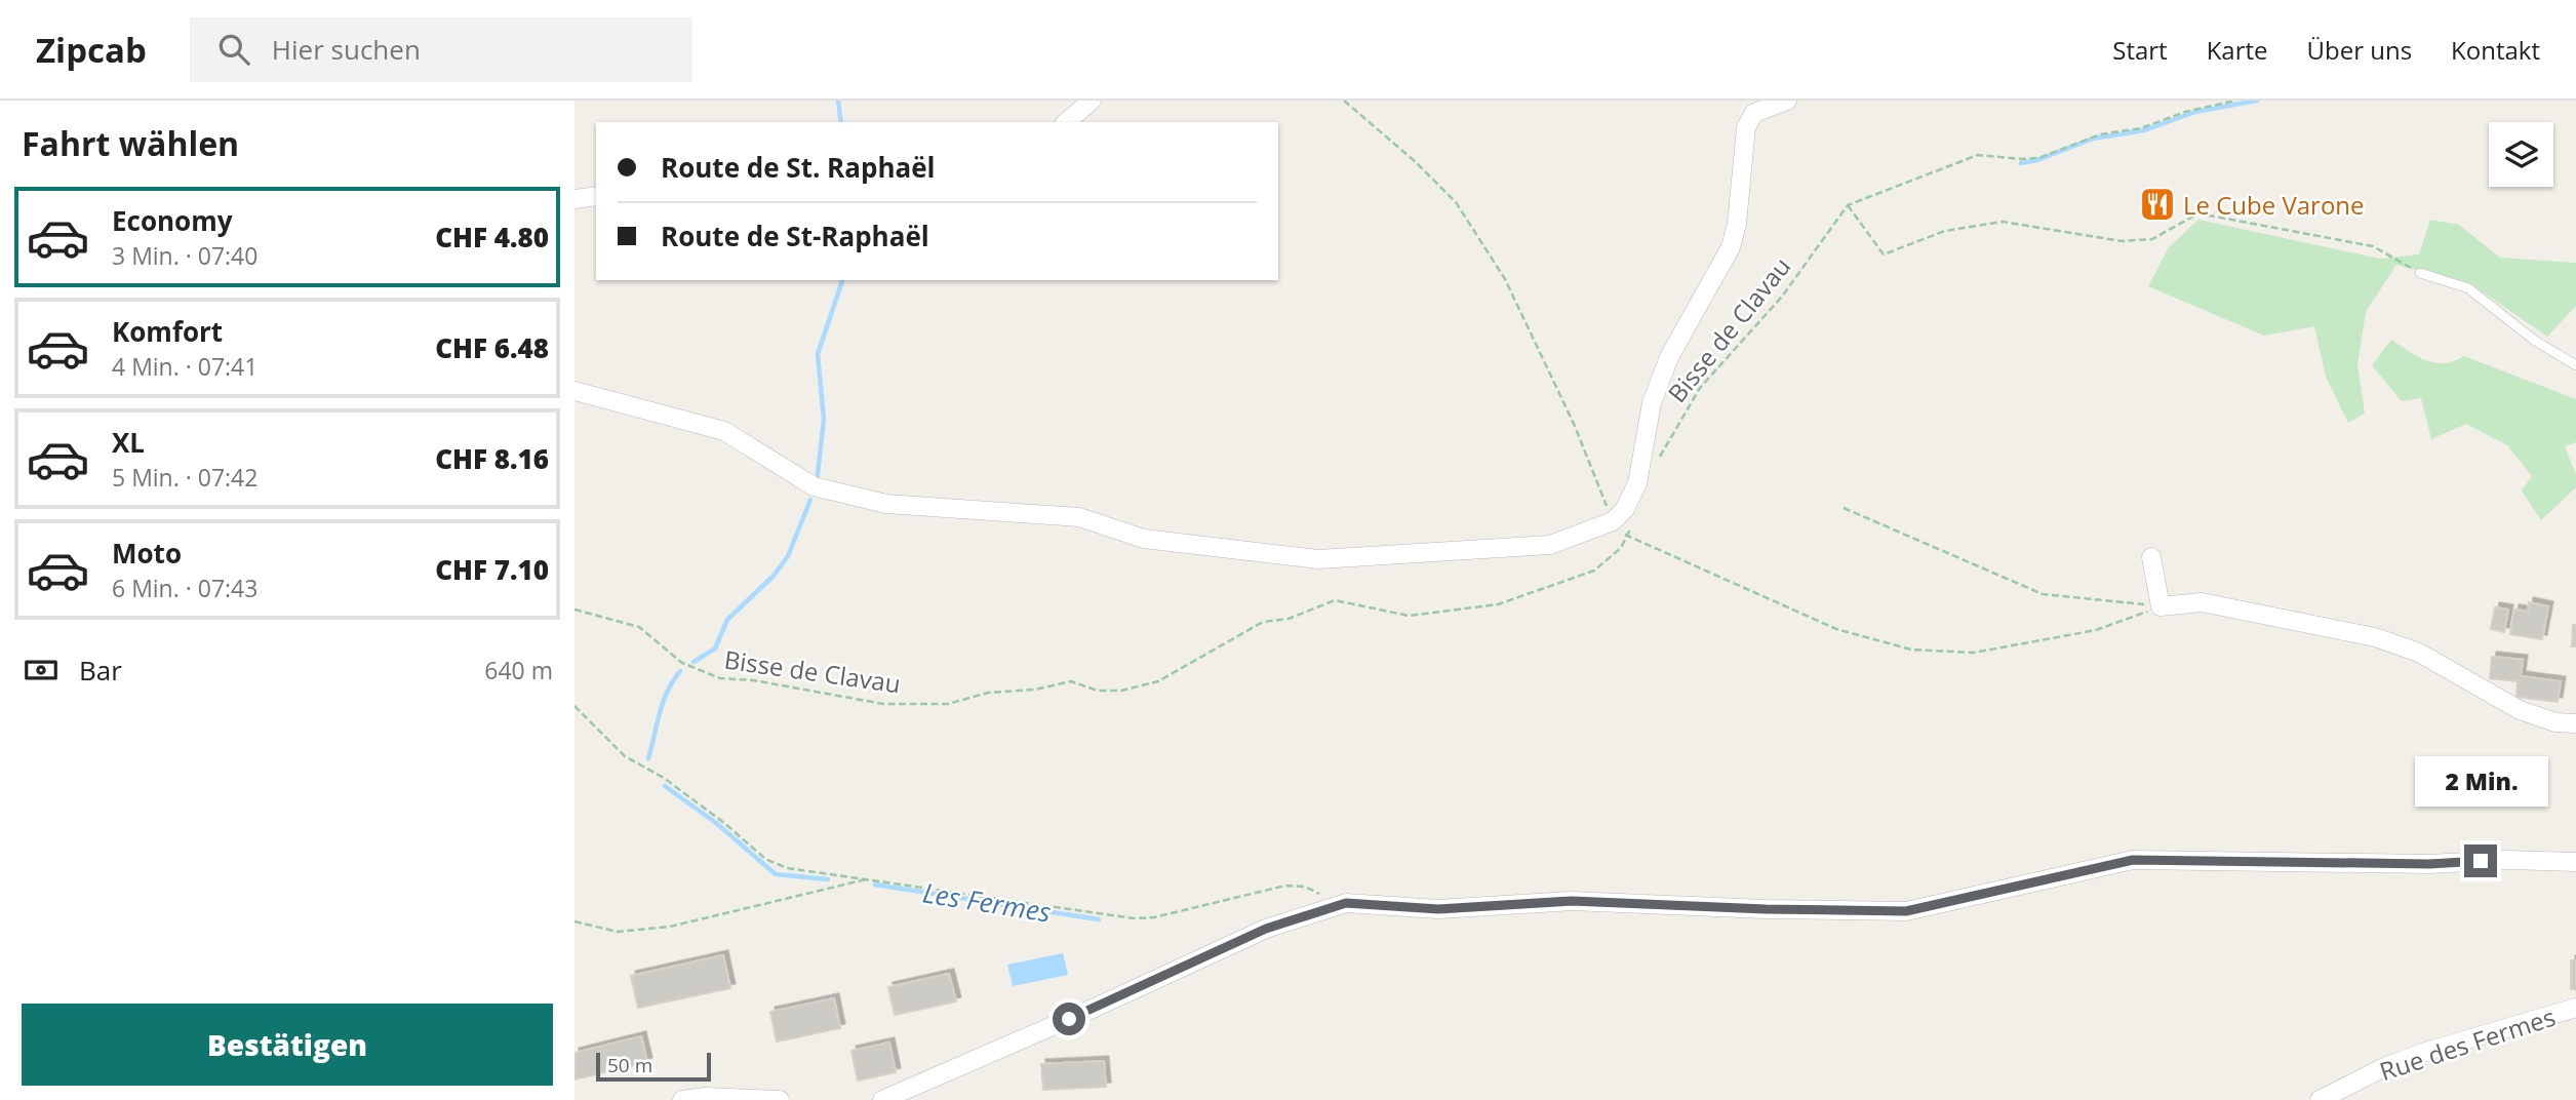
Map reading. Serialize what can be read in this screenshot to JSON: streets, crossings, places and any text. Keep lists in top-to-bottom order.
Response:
{
  "streets": {
    "street": ["Rue des Fermes"],
    "path": ["Bisse de Clavau"]
  },
  "water": ["Les Fermes"],
  "places": {
    "restaurant": ["Le Cube Varone"]
  },
  "scale_bar": "50 m",
  "page": {
    "header": "Zipcab",
    "search": "Hier suchen",
    "nav": [
      "Start",
      "Karte",
      "Über uns",
      "Kontakt"
    ],
    "heading": "Fahrt wählen",
    "banner": ["Route de St. Raphaël", "Route de St-Raphaël"],
    "list": [
      {
        "name": "Economy",
        "note": "3 Min. · 07:40",
        "value": "CHF 4.80"
      },
      {
        "name": "Komfort",
        "note": "4 Min. · 07:41",
        "value": "CHF 6.48"
      },
      {
        "name": "XL",
        "note": "5 Min. · 07:42",
        "value": "CHF 8.16"
      },
      {
        "name": "Moto",
        "note": "6 Min. · 07:43",
        "value": "CHF 7.10"
      }
    ],
    "pay": ["Bar", "640 m"],
    "bubble": "2 Min.",
    "buttons": "Bestätigen",
    "scale": "50 m"
  }
}
